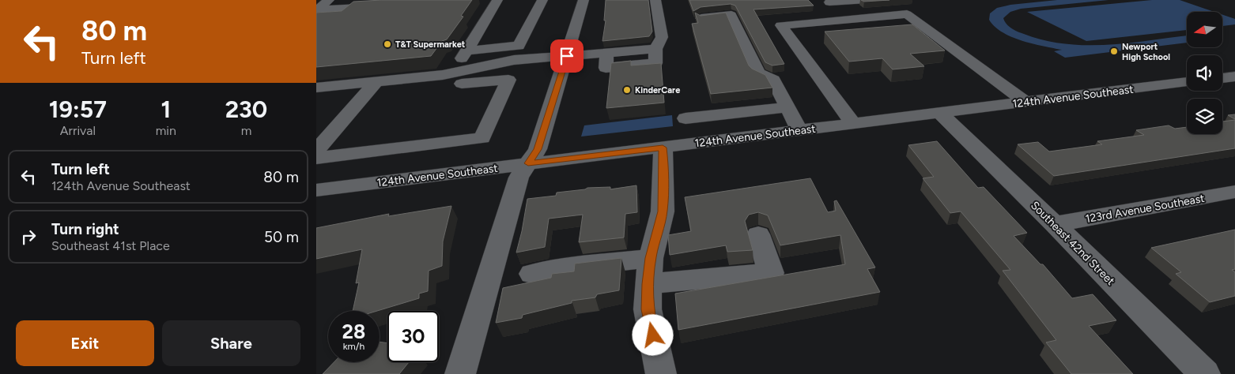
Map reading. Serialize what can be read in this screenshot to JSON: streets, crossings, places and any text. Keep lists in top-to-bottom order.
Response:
{
  "streets": {
    "street": ["124th Avenue Southeast", "123rd Avenue Southeast", "Southeast 42nd Street"]
  },
  "crossings": [
    ["124th Avenue Southeast", "Southeast 42nd Street"],
    ["123rd Avenue Southeast", "Southeast 42nd Street"]
  ],
  "places": ["T&T Supermarket", "Newport High School", "KinderCare"],
  "north": "left",
  "page": {
    "turn": ["80 m", "Turn left"],
    "eta": [
      "19:57",
      "Arrival",
      "1",
      "min",
      "230",
      "m"
    ],
    "list": [
      {
        "name": "Turn left",
        "note": "124th Avenue Southeast",
        "value": "80 m"
      },
      {
        "name": "Turn right",
        "note": "Southeast 41st Place",
        "value": "50 m"
      }
    ],
    "speed": "28 km/h",
    "limit": "30",
    "buttons": ["Exit", "Share"]
  }
}
